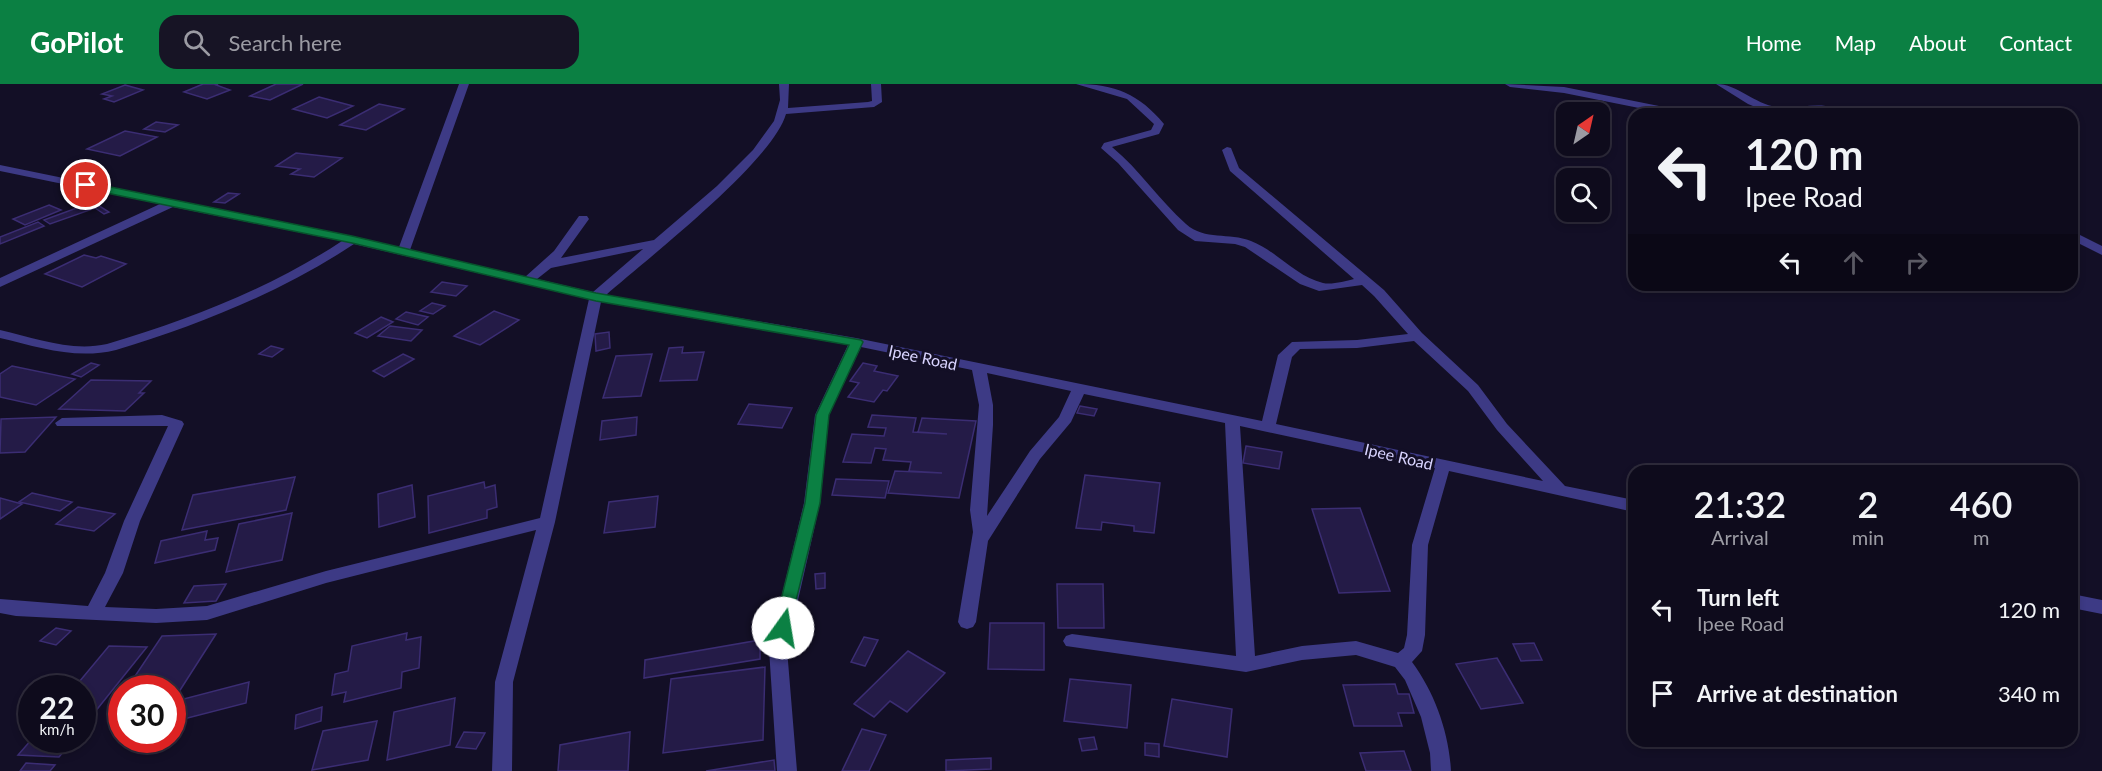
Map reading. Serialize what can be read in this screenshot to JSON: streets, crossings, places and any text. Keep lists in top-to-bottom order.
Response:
{
  "streets": {
    "street": ["Ipee Road"]
  },
  "north": "top right",
  "page": {
    "header": "GoPilot",
    "search": "Search here",
    "nav": [
      "Home",
      "Map",
      "About",
      "Contact"
    ],
    "turn": ["120 m", "Ipee Road"],
    "eta": [
      "21:32",
      "Arrival",
      "2",
      "min",
      "460",
      "m"
    ],
    "list": [
      {
        "name": "Turn left",
        "note": "Ipee Road",
        "value": "120 m"
      },
      {
        "name": "Arrive at destination",
        "value": "340 m"
      }
    ],
    "speed": "22 km/h",
    "limit": "30"
  }
}
